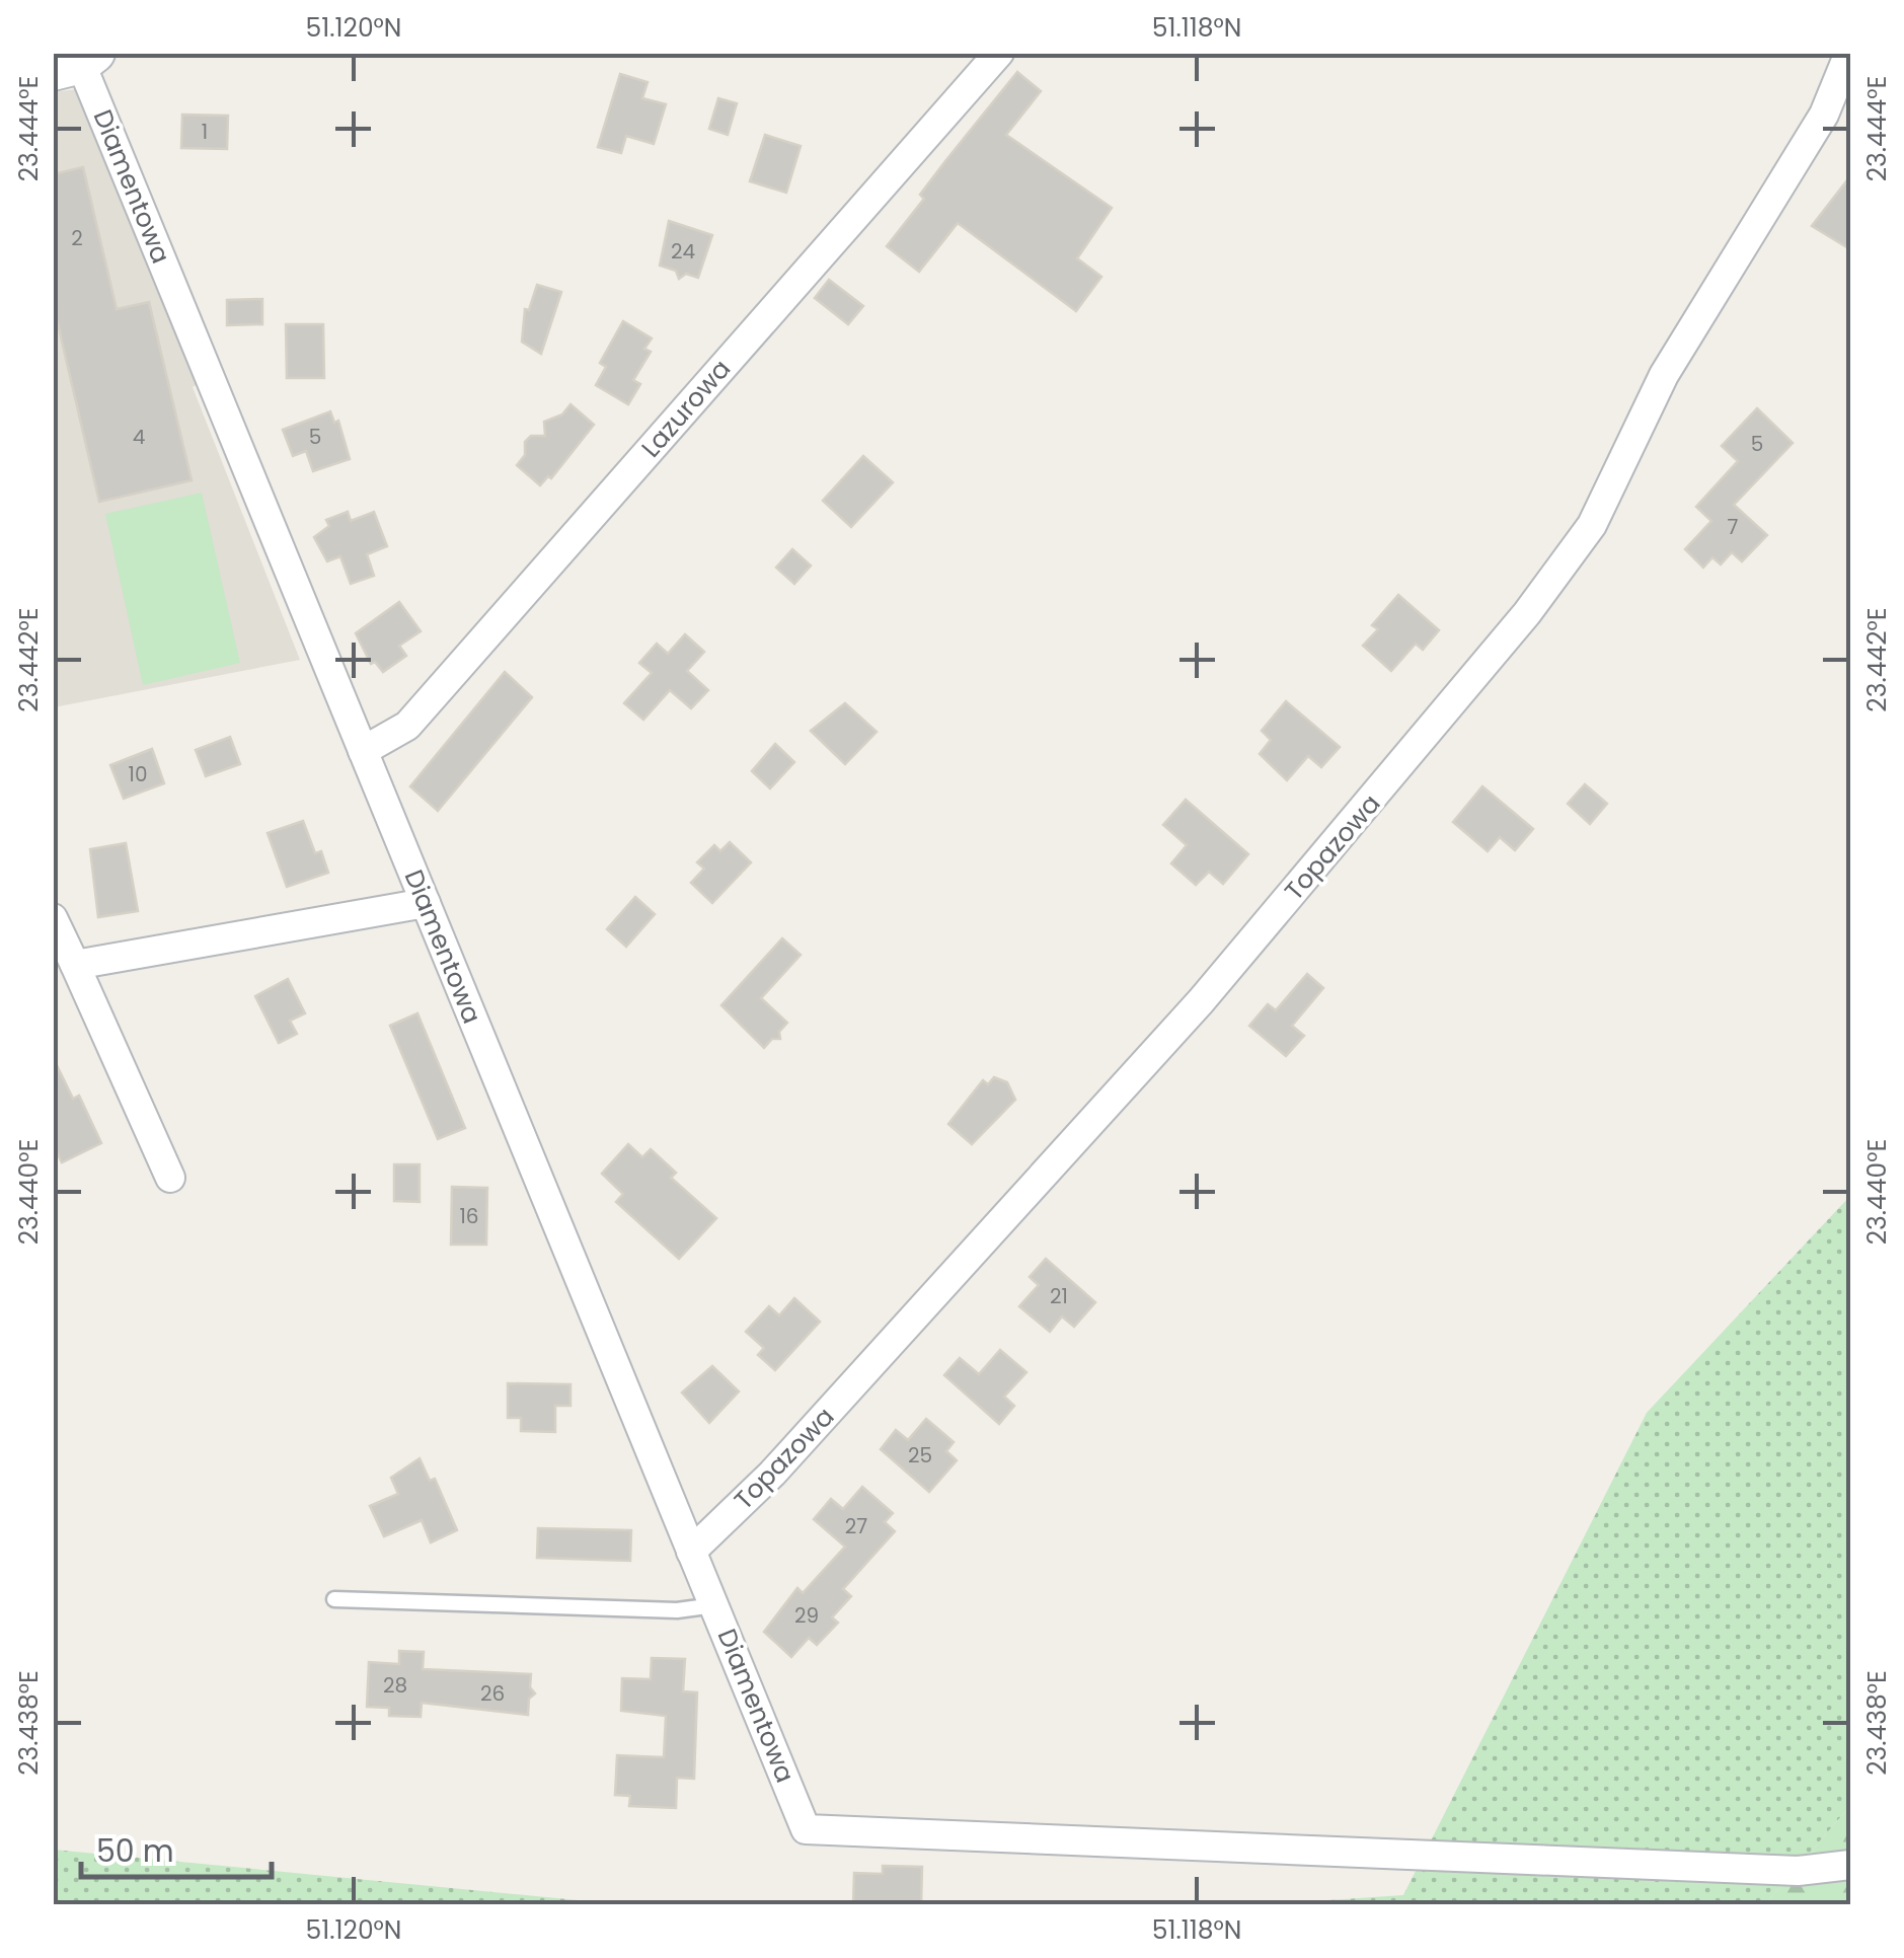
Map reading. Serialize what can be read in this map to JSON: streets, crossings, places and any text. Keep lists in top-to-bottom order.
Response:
{
  "streets": {
    "street": ["Diamentowa", "Lazurowa", "Topazowa"]
  },
  "crossings": [
    ["Diamentowa", "Lazurowa"],
    ["Diamentowa", "Topazowa"]
  ],
  "house_numbers": [
    "1",
    "2",
    "24",
    "4",
    "5",
    "5",
    "7",
    "10",
    "16",
    "21",
    "25",
    "27",
    "29",
    "28",
    "26"
  ],
  "scale_bar": "50 m",
  "coordinates": [
    "51.120°N",
    "51.118°N",
    "23.444°E",
    "23.442°E",
    "23.440°E",
    "23.438°E"
  ]
}
